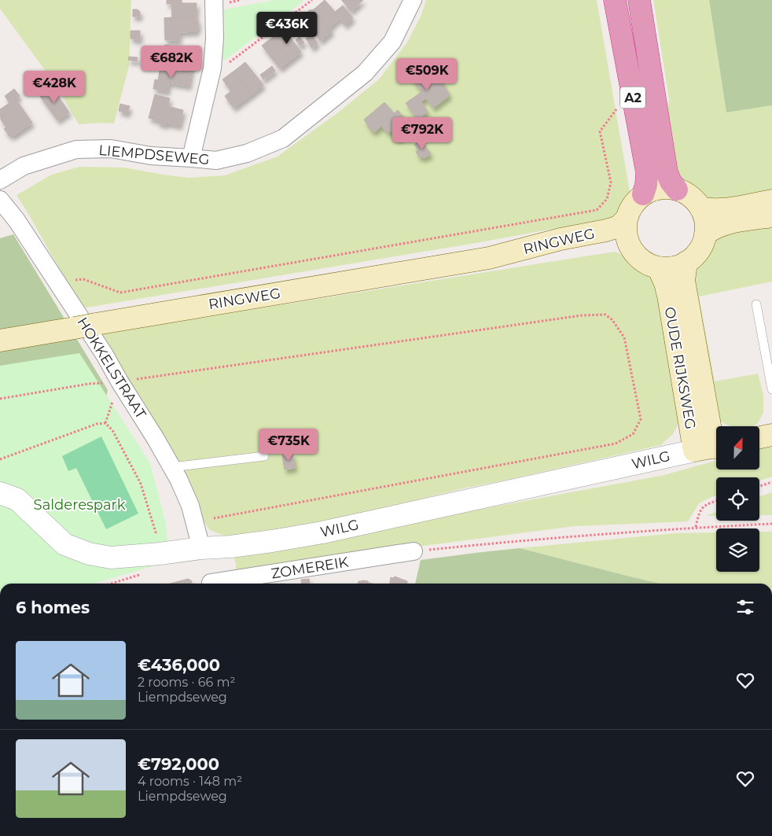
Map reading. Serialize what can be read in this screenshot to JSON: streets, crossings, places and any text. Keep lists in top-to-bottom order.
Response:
{
  "streets": {
    "highway": ["A2"],
    "main road": ["RINGWEG", "OUDE RIJKSWEG"],
    "street": [
      "LIEMPDSEWEG",
      "HOKKELSTRAAT",
      "WILG",
      "ZOMEREIK"
    ]
  },
  "crossings": [
    ["A2", "RINGWEG"],
    ["A2", "OUDE RIJKSWEG"],
    ["RINGWEG", "OUDE RIJKSWEG"],
    ["HOKKELSTRAAT", "WILG"],
    ["OUDE RIJKSWEG", "WILG"]
  ],
  "parks": ["Salderespark"],
  "north": "top",
  "page": {
    "price": [
      "€436K",
      "€682K",
      "€509K",
      "€428K",
      "€792K",
      "€735K"
    ],
    "heading": "6 homes",
    "list": [
      {
        "name": "€436,000",
        "note": "2 rooms · 66 m² · Liempdseweg"
      },
      {
        "name": "€792,000",
        "note": "4 rooms · 148 m² · Liempdseweg"
      }
    ]
  }
}
